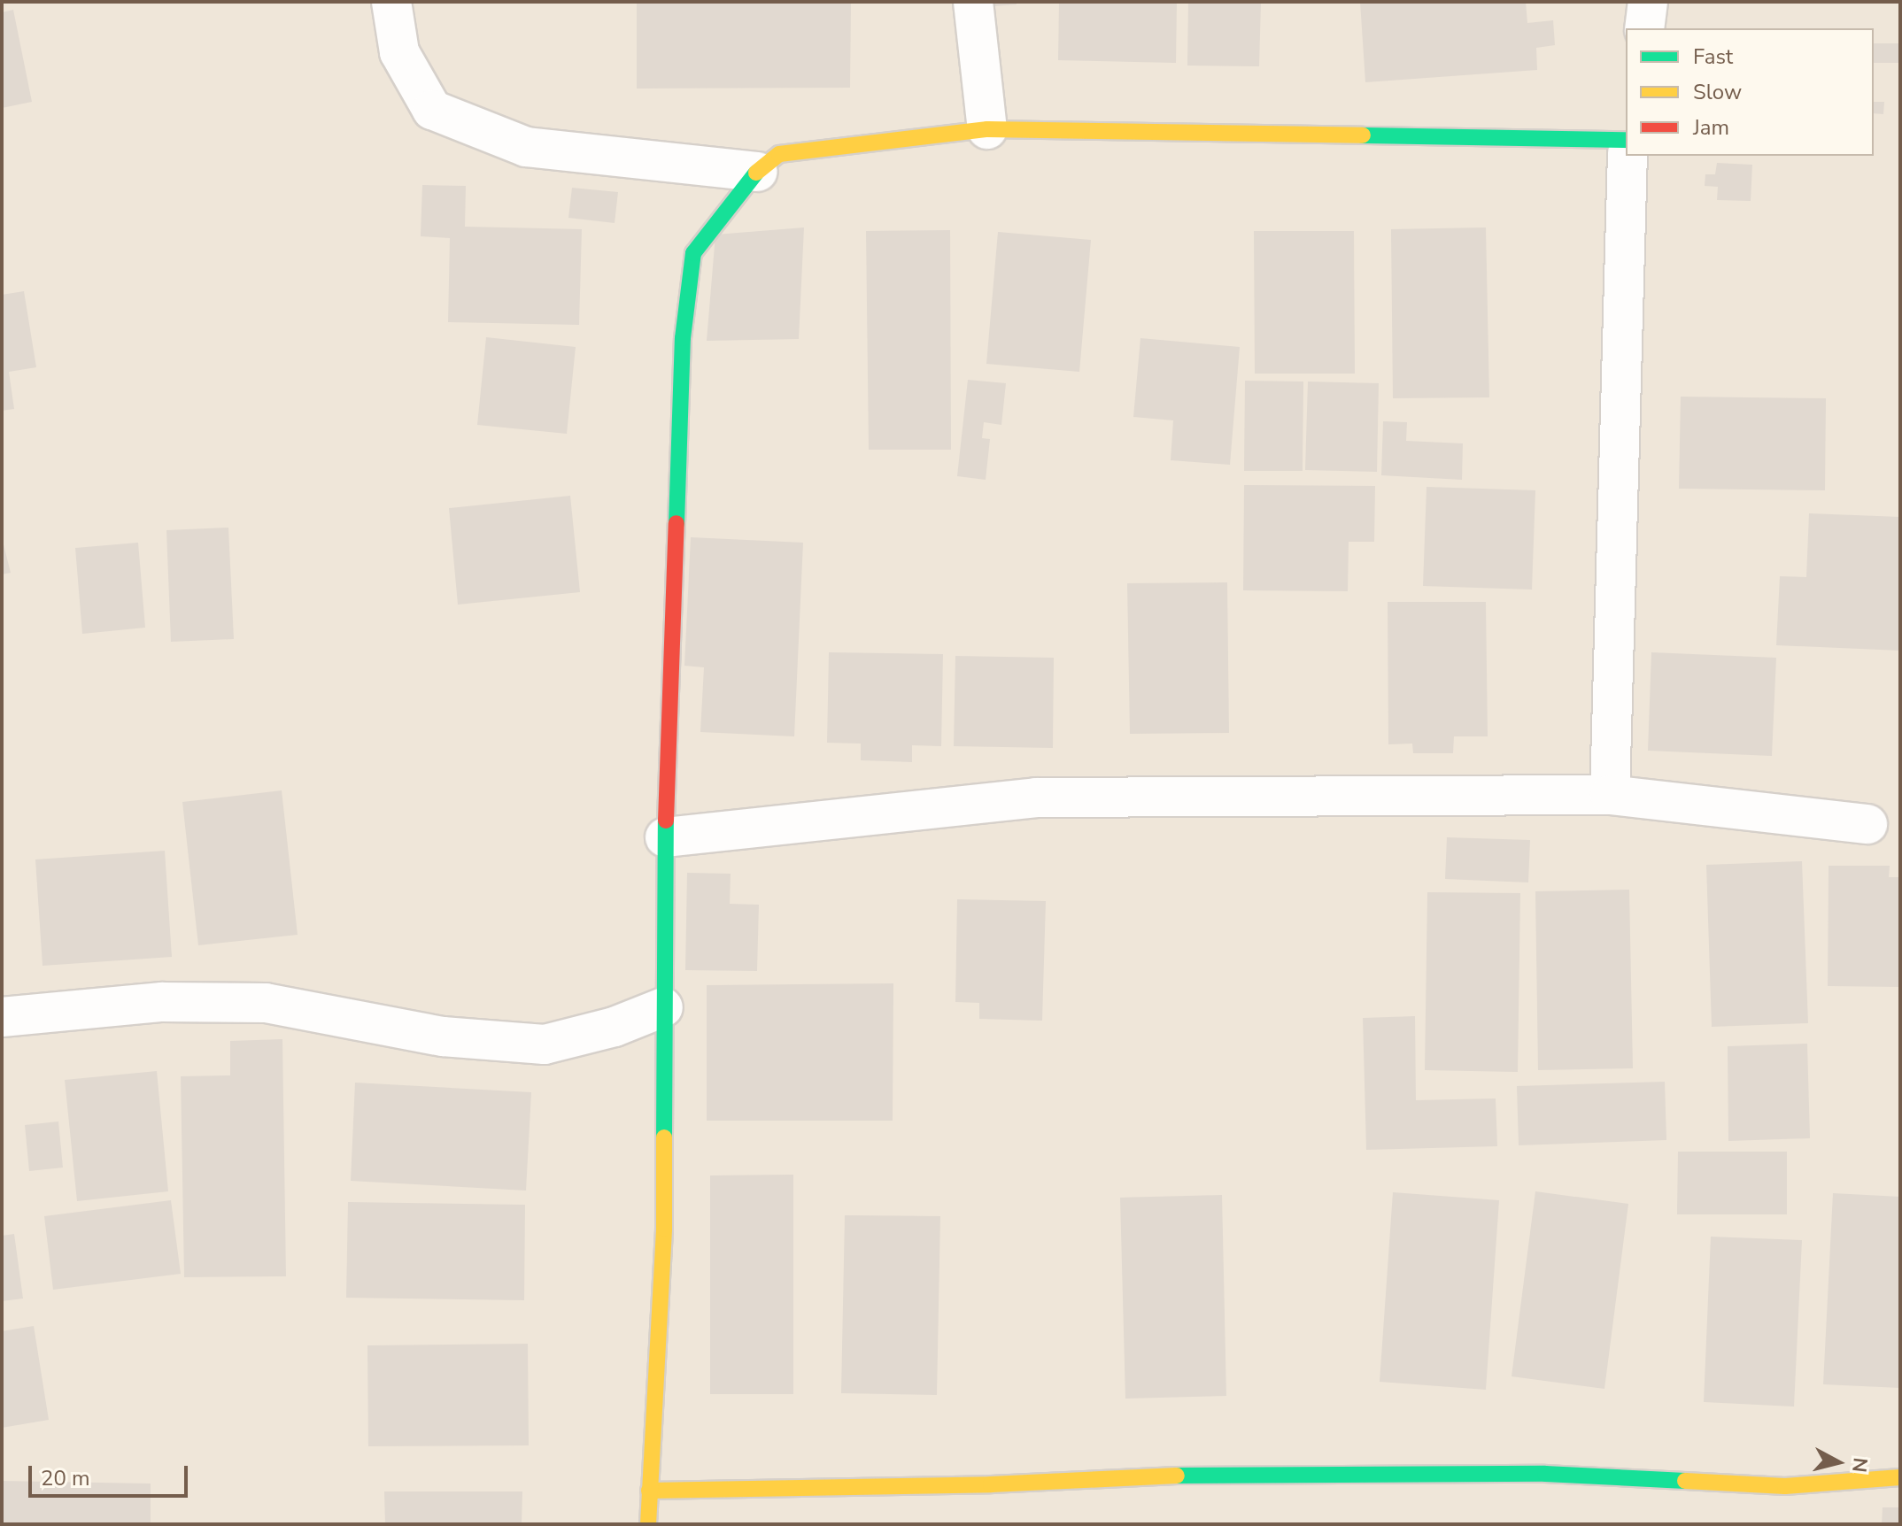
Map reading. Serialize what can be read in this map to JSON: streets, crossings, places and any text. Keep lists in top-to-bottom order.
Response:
{
  "legend": ["Fast", "Slow", "Jam"],
  "scale_bar": "20 m",
  "north": "right"
}
